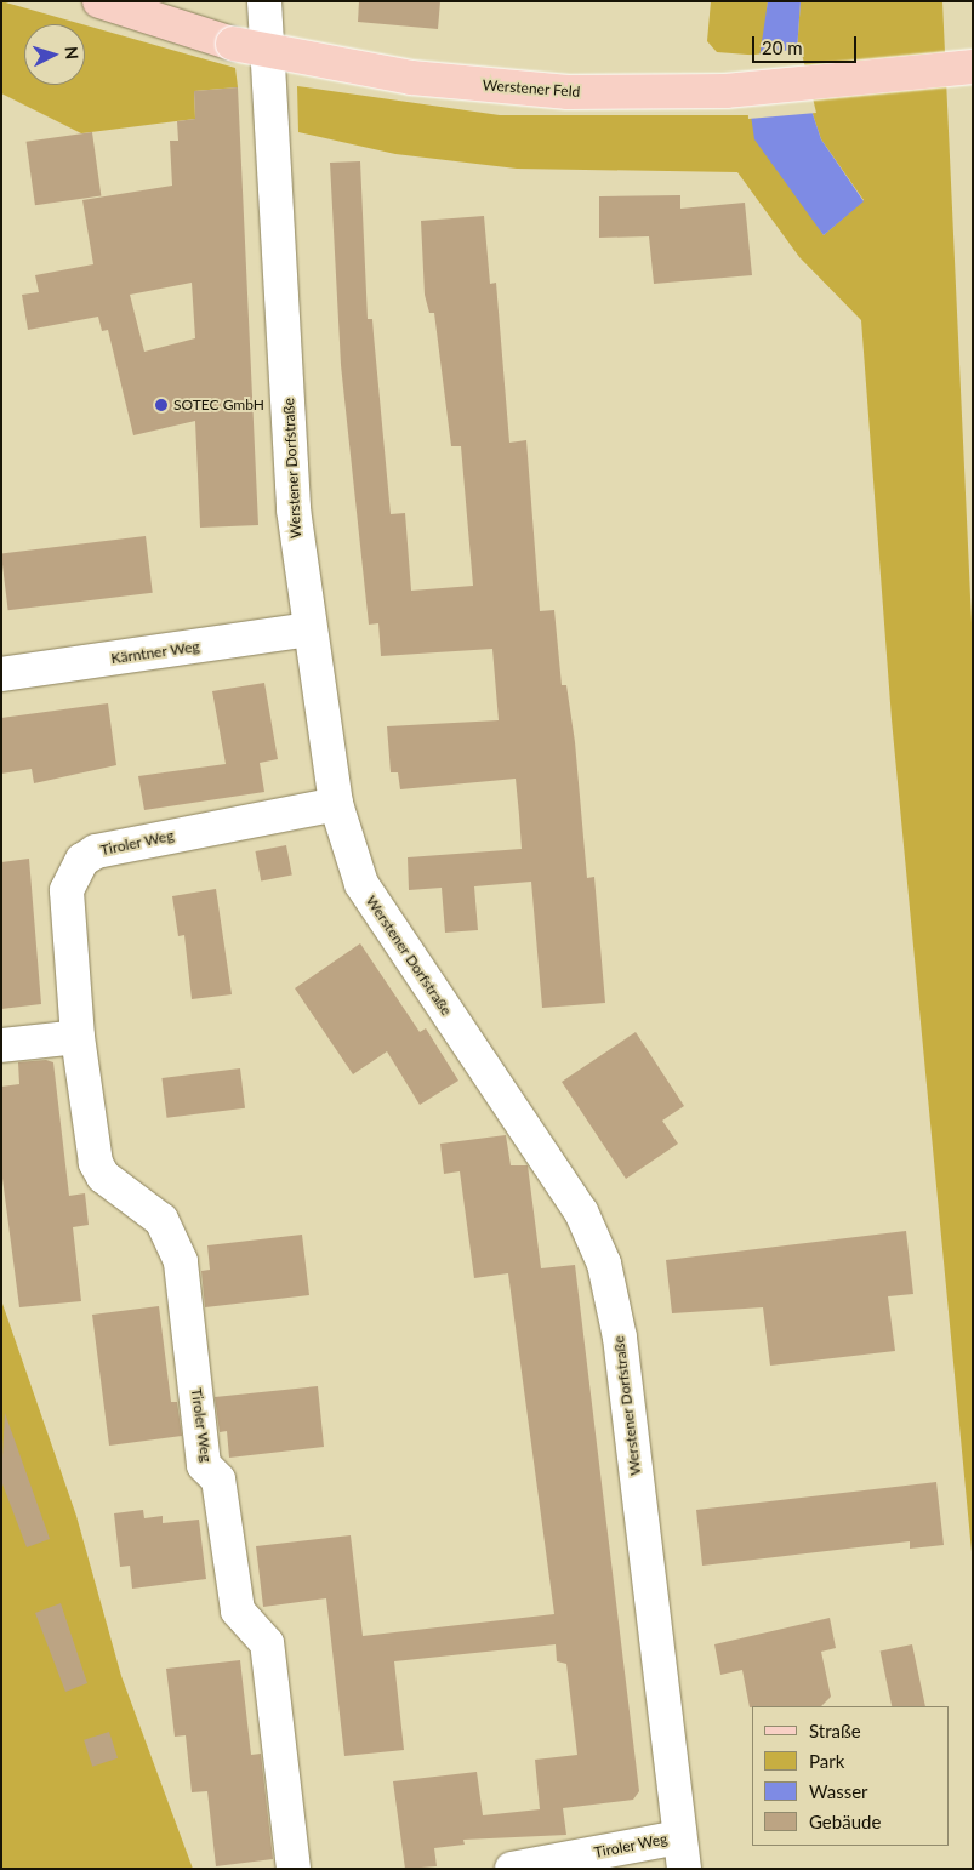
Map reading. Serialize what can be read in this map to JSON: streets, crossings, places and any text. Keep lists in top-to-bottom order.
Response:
{
  "streets": {
    "main road": ["Werstener Feld"],
    "street": ["Werstener Dorfstraße", "Kärntner Weg", "Tiroler Weg"]
  },
  "crossings": [
    ["Werstener Dorfstraße", "Kärntner Weg"],
    ["Werstener Dorfstraße", "Tiroler Weg"]
  ],
  "places": ["SOTEC GmbH"],
  "legend": [
    "Straße",
    "Park",
    "Wasser",
    "Gebäude"
  ],
  "scale_bar": "20 m",
  "north": "right"
}
